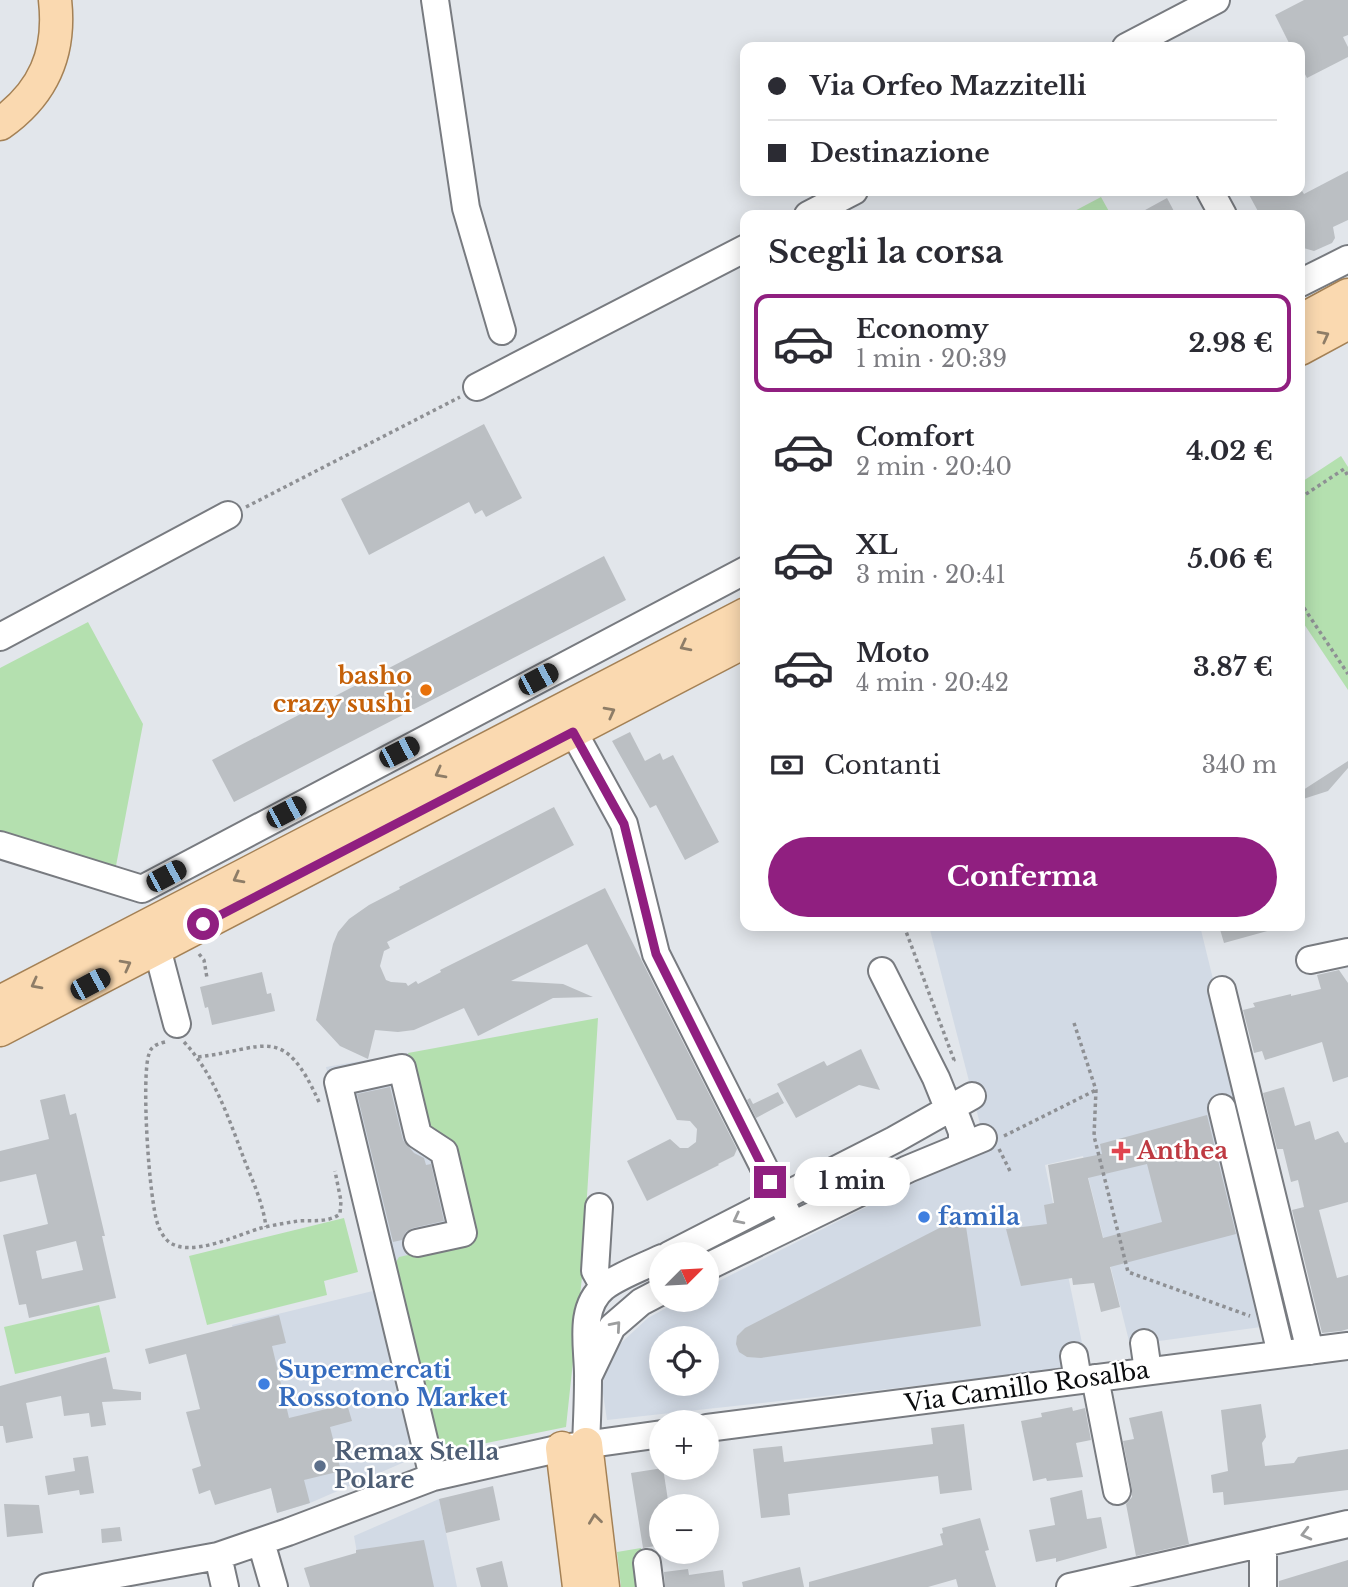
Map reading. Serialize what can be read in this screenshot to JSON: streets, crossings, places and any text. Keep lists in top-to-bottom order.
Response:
{
  "streets": {
    "street": ["Via Camillo Rosalba"]
  },
  "places": {
    "other": [
      "basho crazy sushi",
      "famila",
      "Supermercati Rossotono Market",
      "Remax Stella Polare"
    ],
    "health": ["Anthea"]
  },
  "north": "top right",
  "page": {
    "banner": ["Via Orfeo Mazzitelli", "Destinazione"],
    "heading": "Scegli la corsa",
    "list": [
      {
        "name": "Economy",
        "note": "1 min · 20:39",
        "value": "2.98 €"
      },
      {
        "name": "Comfort",
        "note": "2 min · 20:40",
        "value": "4.02 €"
      },
      {
        "name": "XL",
        "note": "3 min · 20:41",
        "value": "5.06 €"
      },
      {
        "name": "Moto",
        "note": "4 min · 20:42",
        "value": "3.87 €"
      }
    ],
    "pay": ["Contanti", "340 m"],
    "buttons": "Conferma",
    "bubble": "1 min",
    "map_buttons": ["+", "−"]
  }
}
